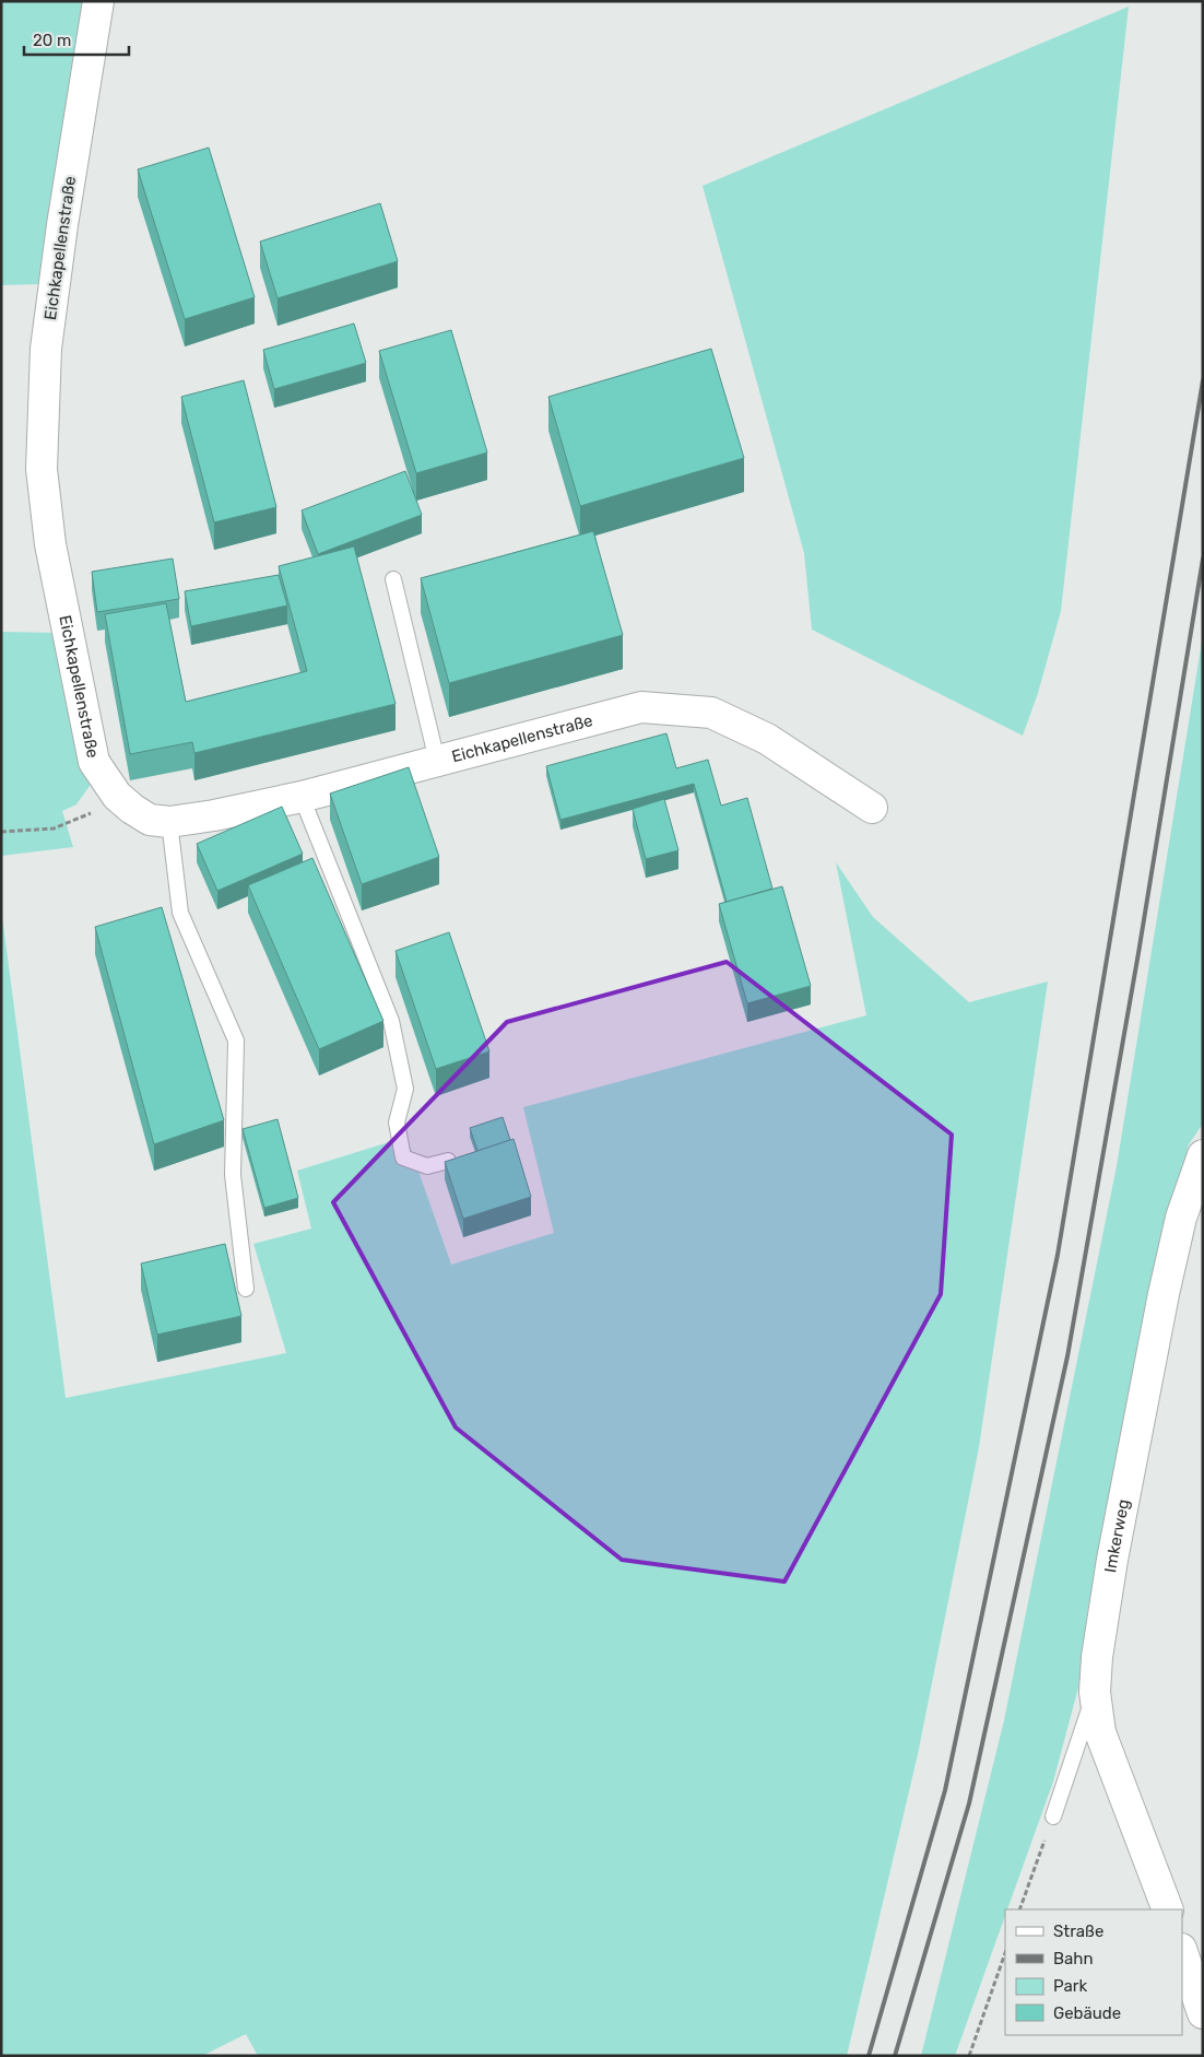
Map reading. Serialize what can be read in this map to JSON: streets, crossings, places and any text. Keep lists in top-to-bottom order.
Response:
{
  "streets": {
    "street": ["Eichkapellenstraße", "Imkerweg"]
  },
  "legend": [
    "Straße",
    "Bahn",
    "Park",
    "Gebäude"
  ],
  "scale_bar": "20 m"
}
